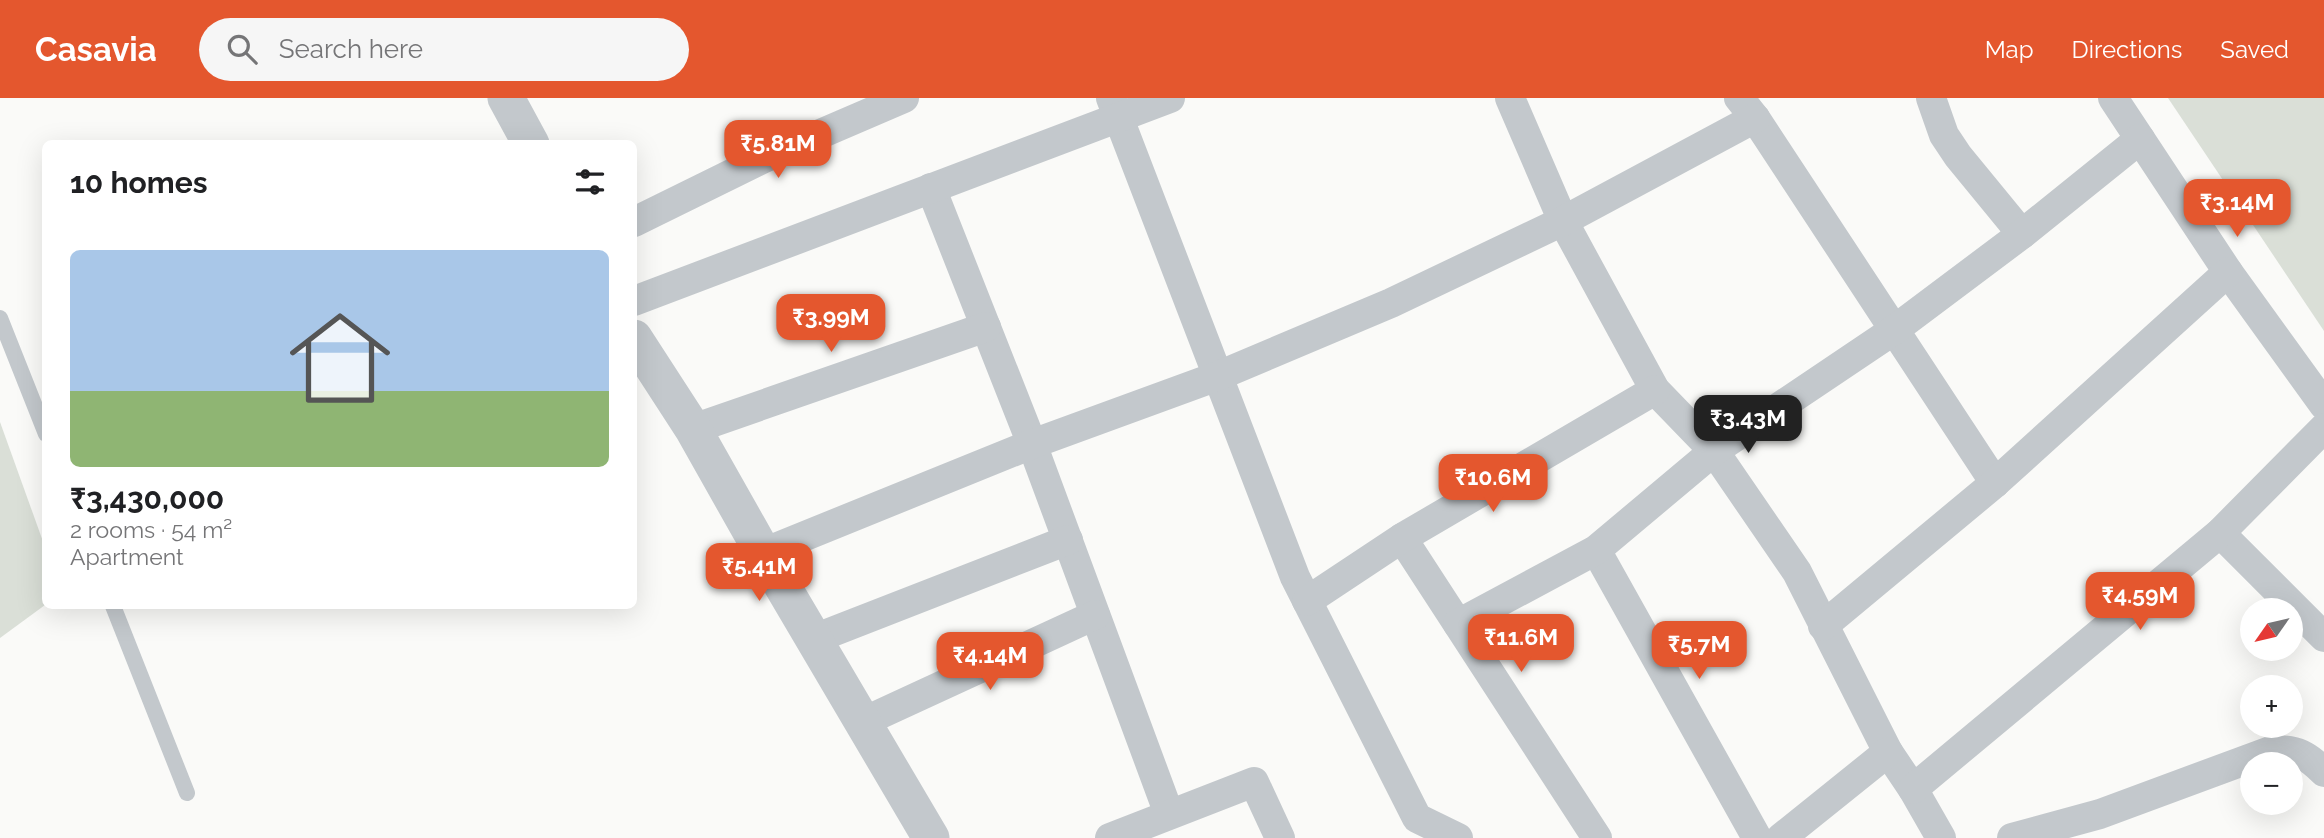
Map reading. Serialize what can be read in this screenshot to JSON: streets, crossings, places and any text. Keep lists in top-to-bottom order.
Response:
{
  "north": "bottom left",
  "page": {
    "header": "Casavia",
    "search": "Search here",
    "nav": ["Map", "Directions", "Saved"],
    "price": [
      "₹5.81M",
      "₹3.14M",
      "₹3.99M",
      "₹3.43M",
      "₹10.6M",
      "₹5.41M",
      "₹4.59M",
      "₹11.6M",
      "₹5.7M",
      "₹4.14M"
    ],
    "heading": "10 homes",
    "list": [
      {
        "name": "₹3,430,000",
        "note": "2 rooms · 54 m² · Apartment"
      }
    ],
    "map_buttons": ["+", "−"]
  }
}
